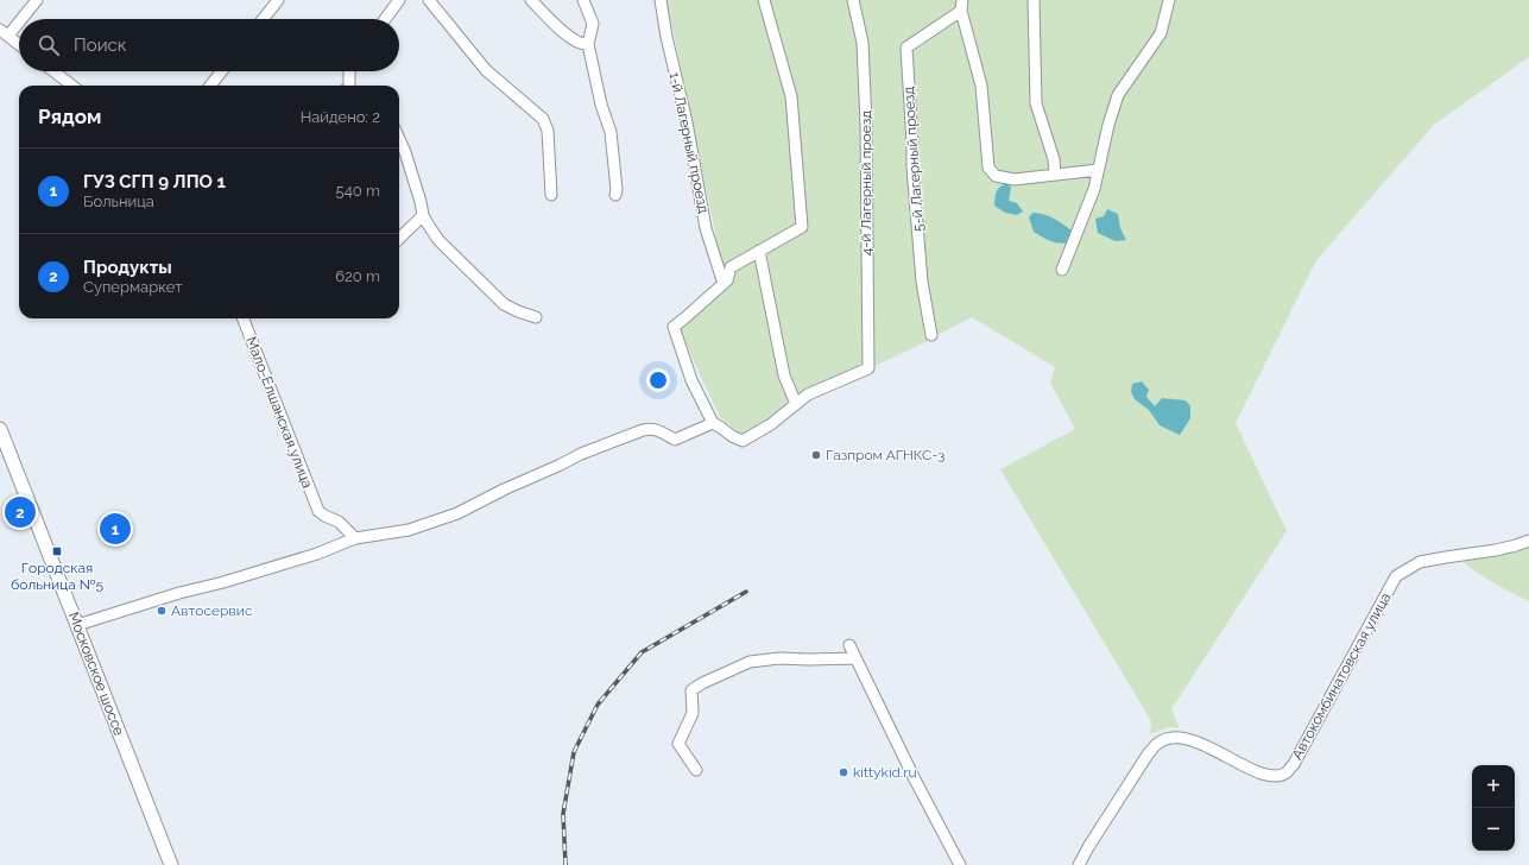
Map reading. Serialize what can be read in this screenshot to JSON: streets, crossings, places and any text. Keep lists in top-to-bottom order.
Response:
{
  "streets": {
    "main road": ["Московское шоссе"],
    "street": [
      "1-й Лагерный проезд",
      "5-й Лагерный проезд",
      "4-й Лагерный проезд",
      "Мало-Елшанская улица",
      "Автокомбинатовская улица"
    ]
  },
  "places": {
    "other": ["Газпром АГНКС-3", "Автосервис", "kittykid.ru"],
    "transit": ["Городская больница №5"]
  },
  "page": {
    "search": "Поиск",
    "heading": ["Рядом", "Найдено: 2"],
    "list": [
      {
        "mark": "1",
        "name": "ГУЗ СГП 9 ЛПО 1",
        "note": "Больница",
        "value": "540 m"
      },
      {
        "mark": "2",
        "name": "Продукты",
        "note": "Супермаркет",
        "value": "620 m"
      }
    ],
    "pins": ["2", "1"],
    "map_buttons": ["+", "−"]
  }
}
